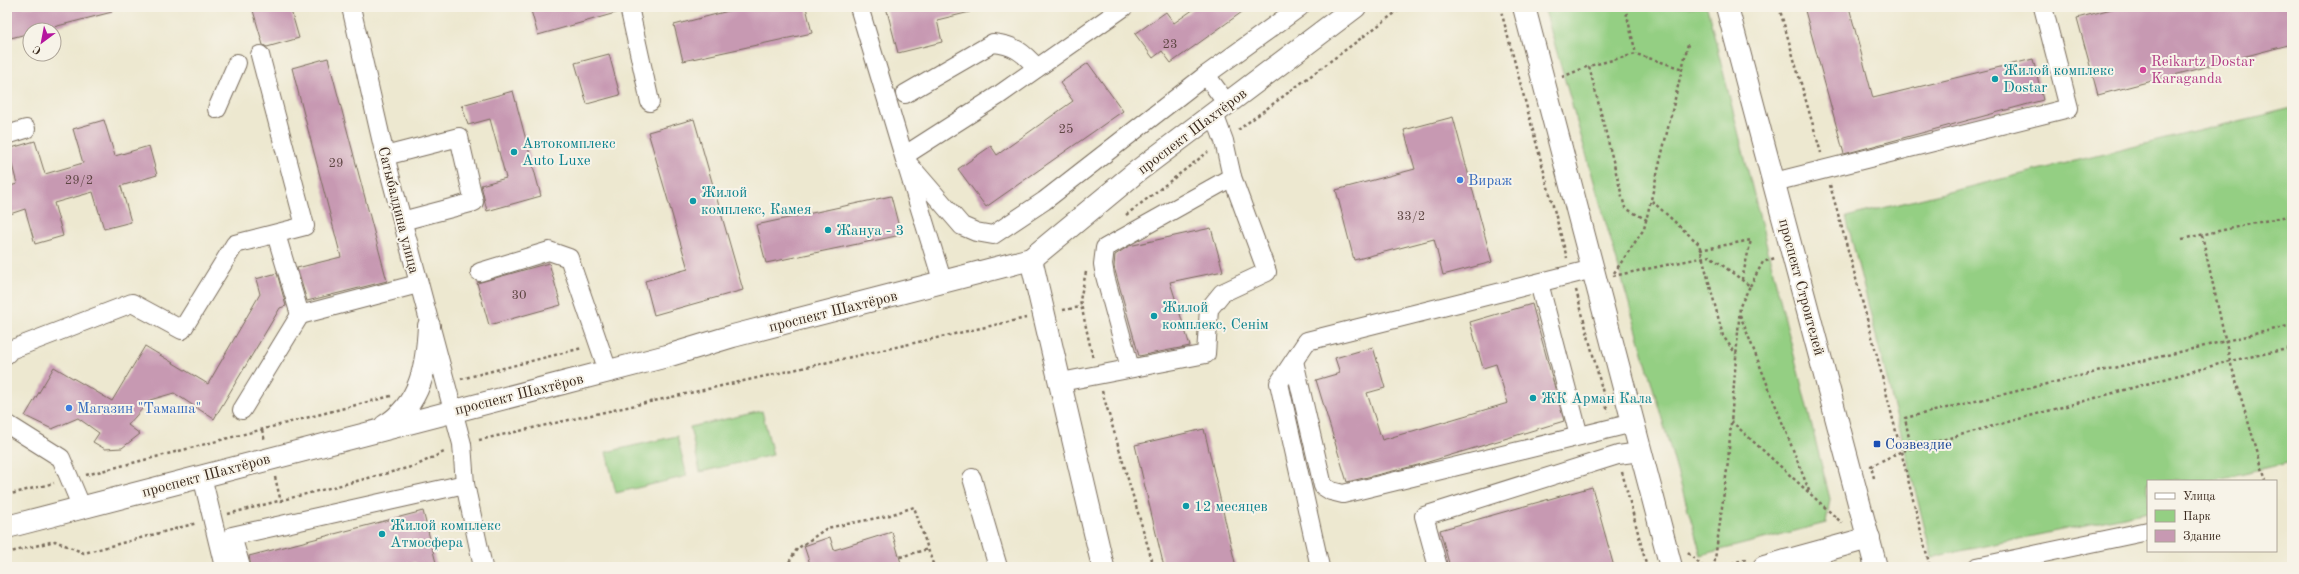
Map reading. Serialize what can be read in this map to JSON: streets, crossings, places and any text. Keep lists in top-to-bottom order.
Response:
{
  "streets": {
    "main road": ["проспект Шахтёров", "проспект Строителей"],
    "street": ["Сатыбалдина улица"]
  },
  "crossings": [
    ["проспект Шахтёров", "Сатыбалдина улица"]
  ],
  "places": {
    "other": [
      "Reikartz Dostar Karaganda",
      "Жилой комплекс Dostar",
      "Автокомплекс Auto Luxe",
      "Вираж",
      "Жилой комплекс, Камея",
      "Жануа - 3",
      "Жилой комплекс, Сенiм",
      "ЖК Арман Кала",
      "Магазин \"Тамаша\"",
      "12 месяцев",
      "Жилой комплекс Атмосфера"
    ],
    "transit": ["Созвездие"]
  },
  "house_numbers": [
    "23",
    "25",
    "29",
    "29/2",
    "33/2",
    "30"
  ],
  "legend": ["Улица", "Парк", "Здание"],
  "north": "bottom left"
}
